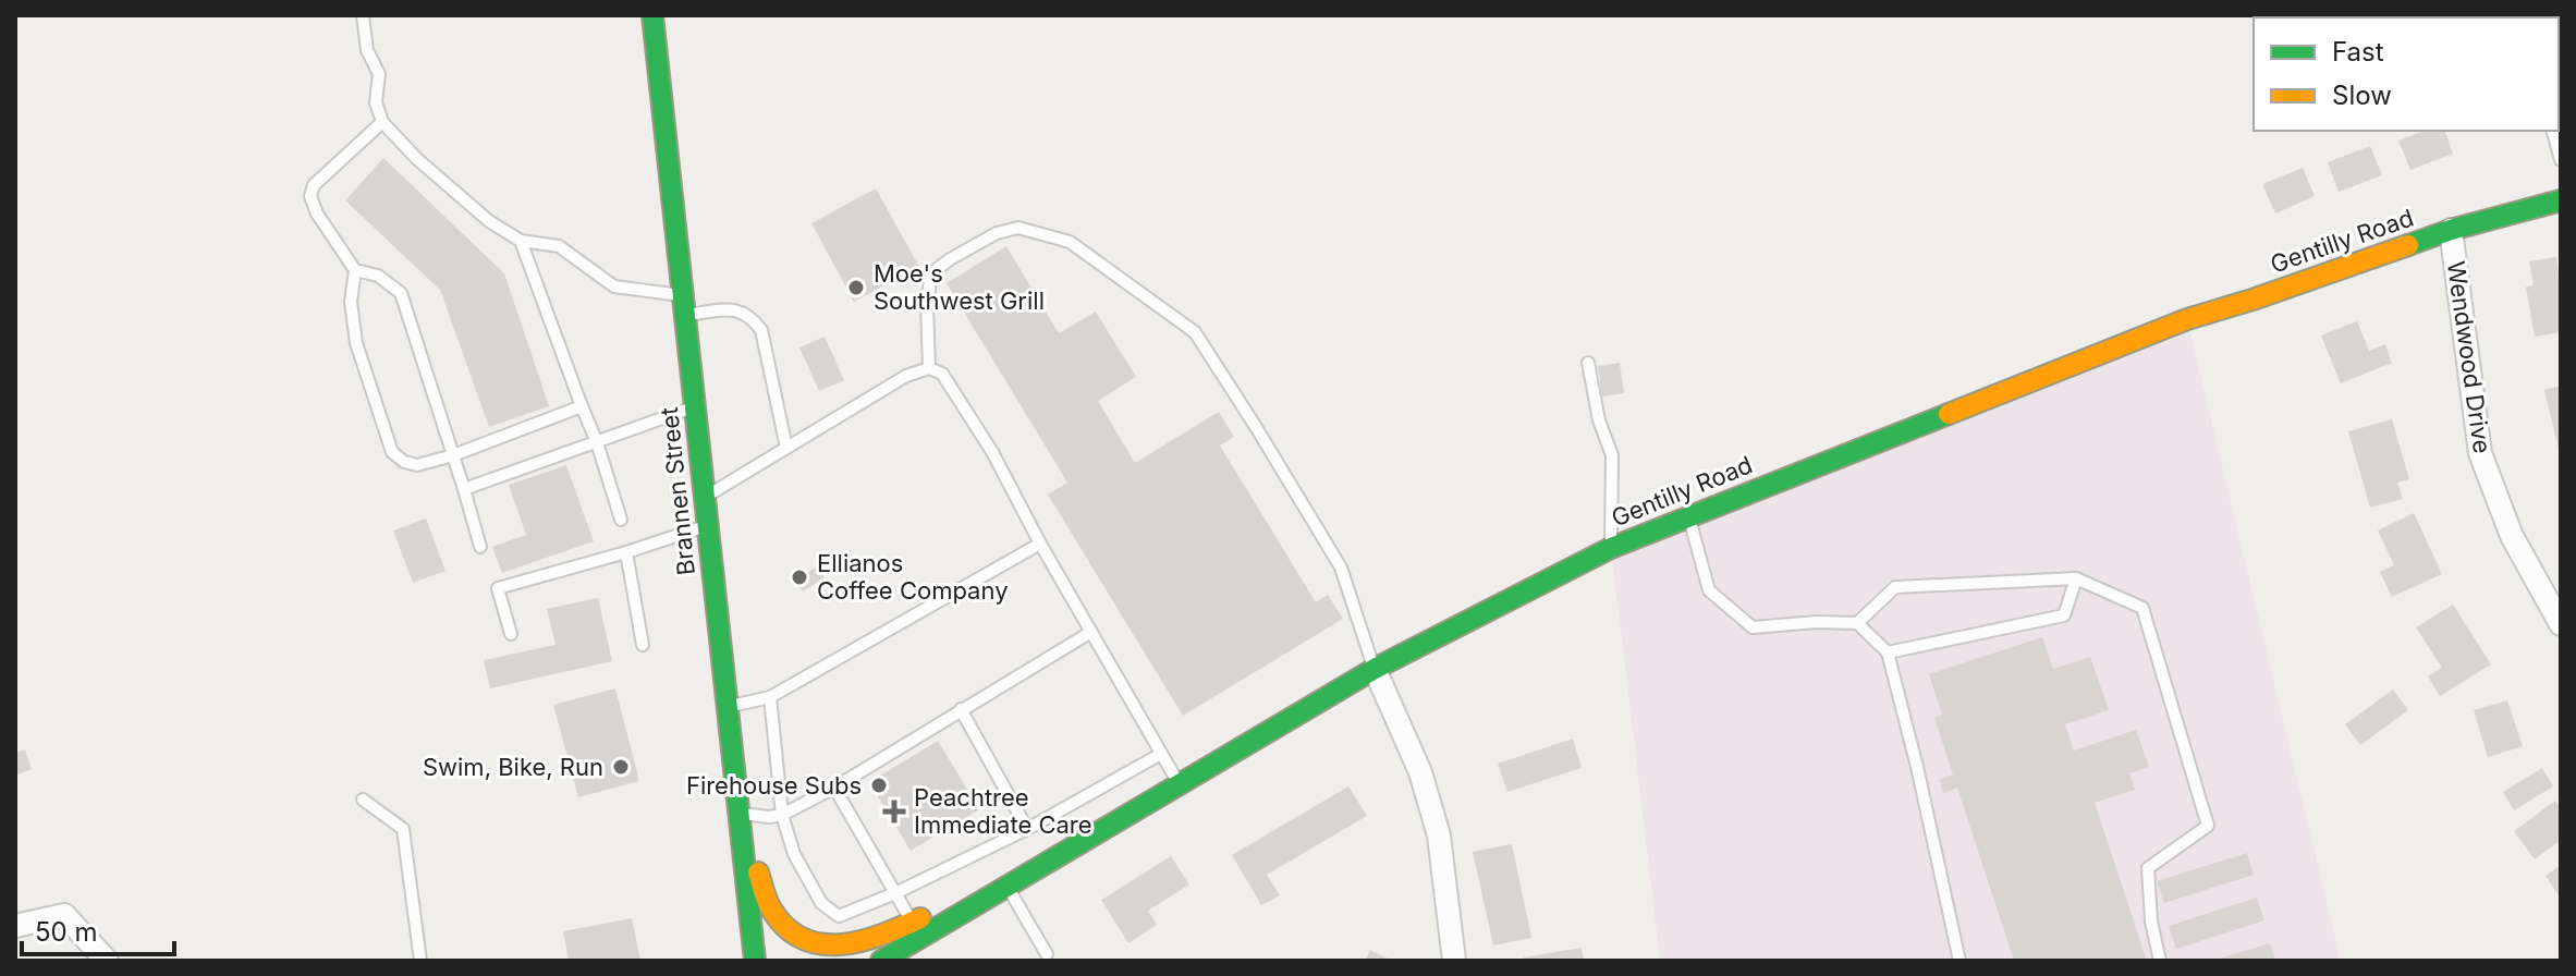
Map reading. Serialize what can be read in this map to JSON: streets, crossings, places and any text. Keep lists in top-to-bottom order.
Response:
{
  "streets": {
    "street": ["Gentilly Road", "Wendwood Drive", "Brannen Street"]
  },
  "crossings": [
    ["Gentilly Road", "Wendwood Drive"]
  ],
  "places": {
    "other": [
      "Moe's Southwest Grill",
      "Ellianos Coffee Company",
      "Swim, Bike, Run",
      "Firehouse Subs"
    ],
    "health": ["Peachtree Immediate Care"]
  },
  "legend": ["Fast", "Slow"],
  "scale_bar": "50 m"
}
